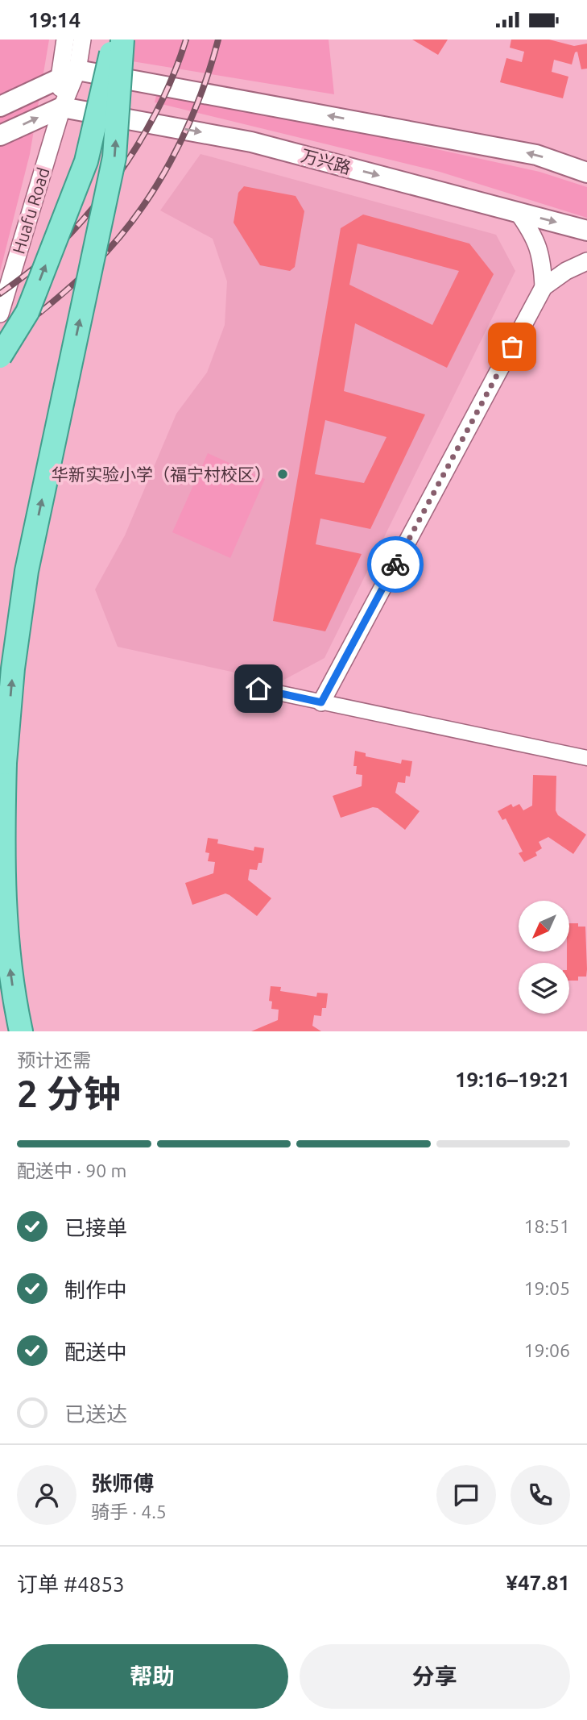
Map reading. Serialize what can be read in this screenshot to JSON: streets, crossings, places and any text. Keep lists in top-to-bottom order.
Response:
{
  "streets": {
    "main road": ["万兴路"],
    "street": ["Huafu Road"]
  },
  "crossings": [
    ["万兴路", "Huafu Road"]
  ],
  "places": ["华新实验小学（福宁村校区）"],
  "north": "bottom left",
  "page": {
    "status": "19:14",
    "heading": ["2 分钟", "预计还需", "19:16–19:21"],
    "panel": [
      "张师傅",
      "骑手 · 4.5",
      "订单 #4853",
      "¥47.81"
    ],
    "bar": "配送中 · 90 m",
    "list": [
      ["已接单", "18:51"],
      ["制作中", "19:05"],
      ["配送中", "19:06"],
      "已送达"
    ],
    "buttons": ["帮助", "分享"]
  }
}
